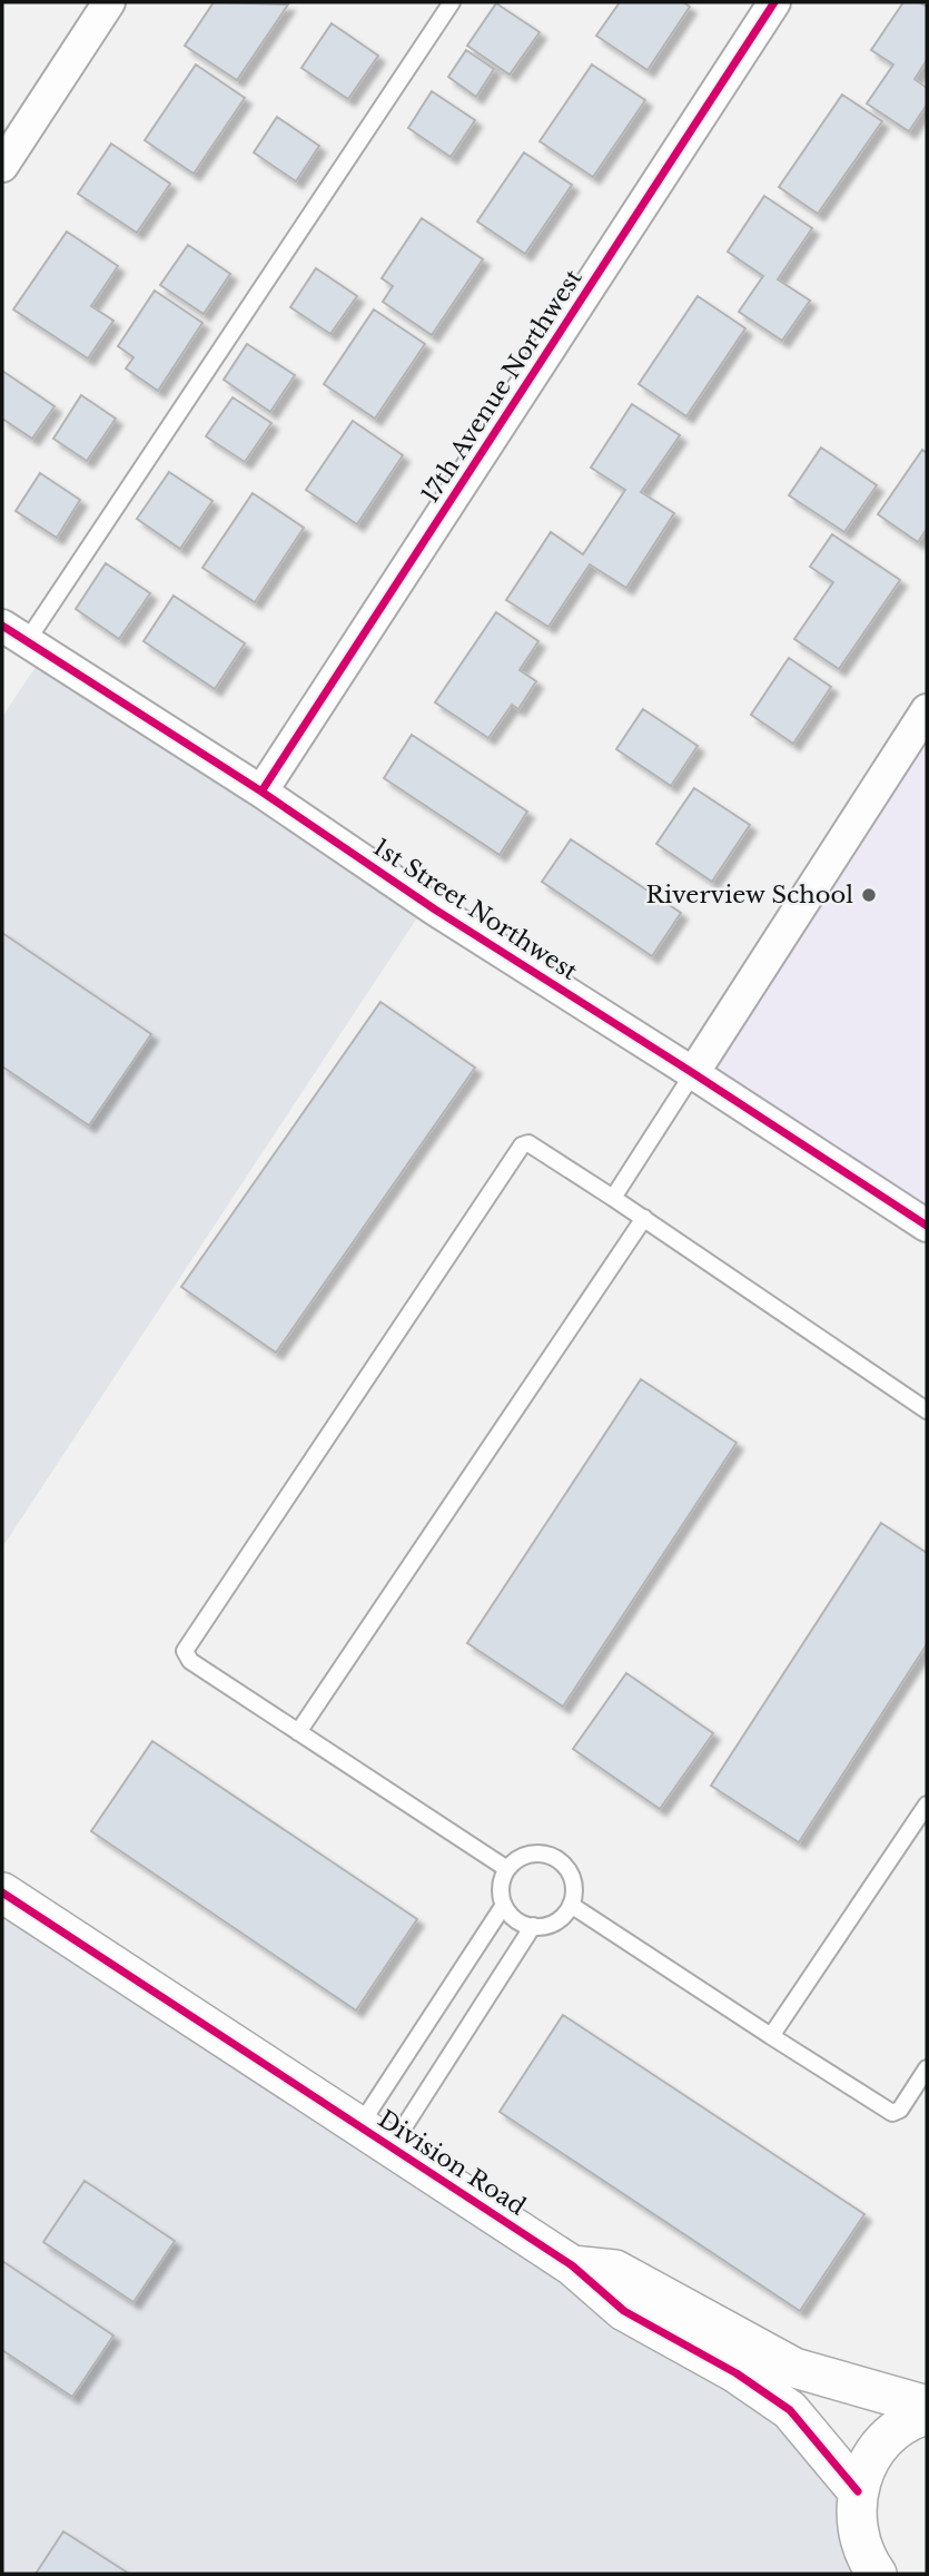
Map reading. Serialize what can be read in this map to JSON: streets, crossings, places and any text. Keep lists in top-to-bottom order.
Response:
{
  "streets": {
    "street": ["17th Avenue Northwest", "1st Street Northwest", "Division Road"]
  },
  "crossings": [
    ["17th Avenue Northwest", "1st Street Northwest"]
  ],
  "places": ["Riverview School"]
}
